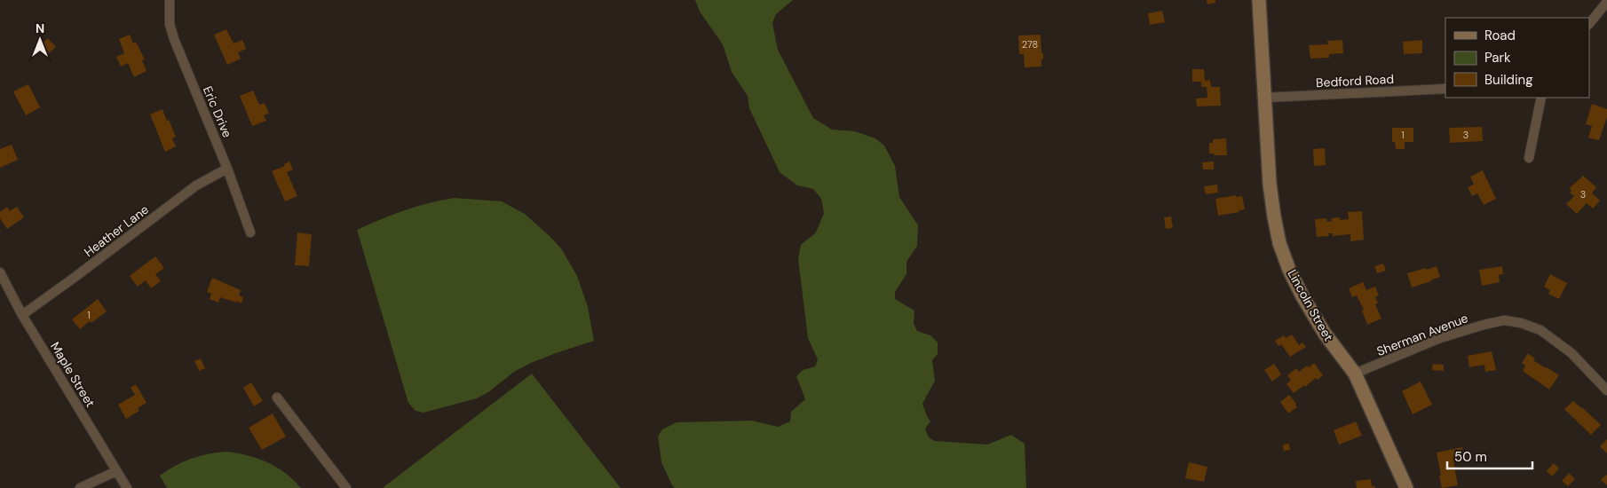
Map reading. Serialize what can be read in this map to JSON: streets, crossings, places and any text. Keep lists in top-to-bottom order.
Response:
{
  "streets": {
    "main road": ["Lincoln Street"],
    "street": [
      "Bedford Road",
      "Eric Drive",
      "Heather Lane",
      "Sherman Avenue",
      "Maple Street"
    ]
  },
  "crossings": [
    ["Bedford Road", "Lincoln Street"],
    ["Eric Drive", "Heather Lane"],
    ["Heather Lane", "Maple Street"],
    ["Lincoln Street", "Sherman Avenue"]
  ],
  "house_numbers": [
    "278",
    "1",
    "3",
    "3",
    "1"
  ],
  "legend": ["Road", "Park", "Building"],
  "scale_bar": "50 m",
  "north": "top"
}
